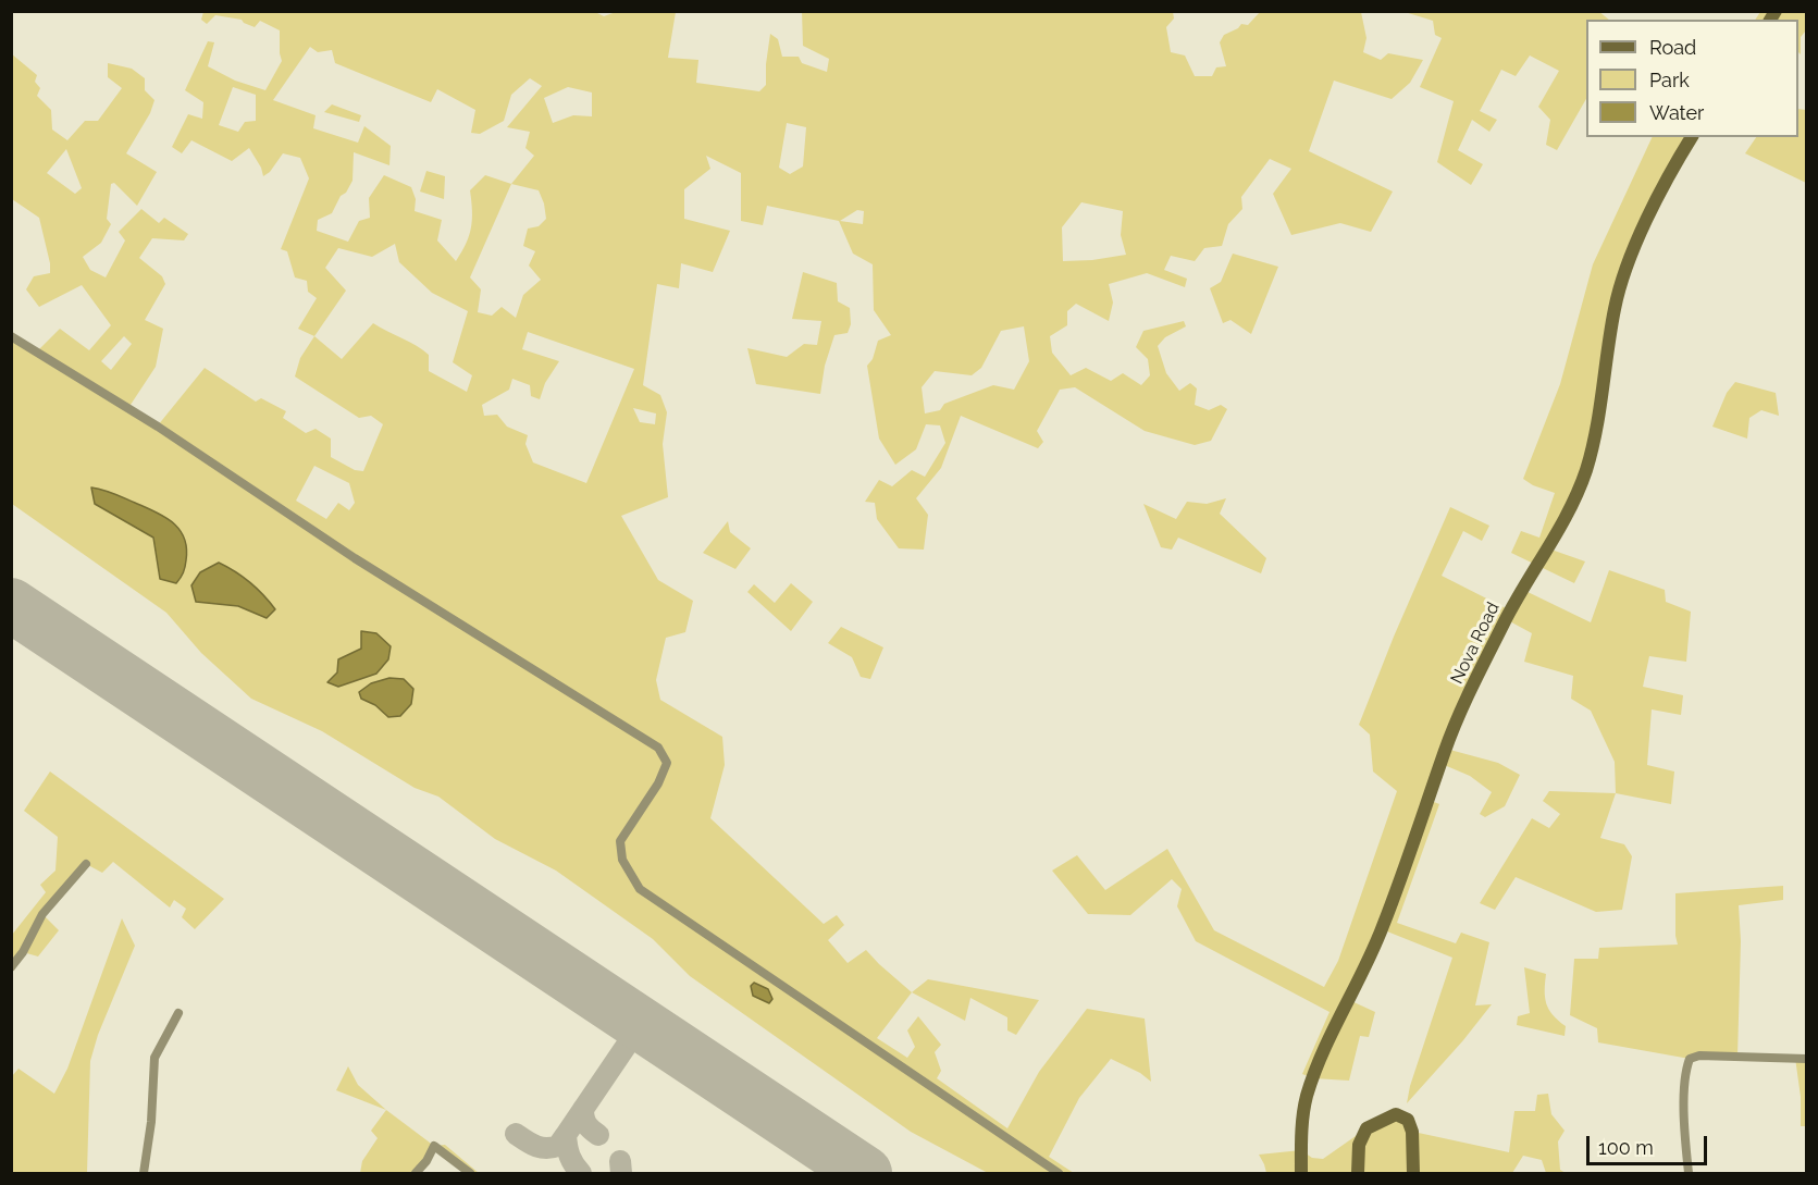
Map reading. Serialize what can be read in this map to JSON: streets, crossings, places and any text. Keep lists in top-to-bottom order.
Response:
{
  "streets": {
    "street": ["Nova Road"]
  },
  "legend": ["Road", "Park", "Water"],
  "scale_bar": "100 m"
}
